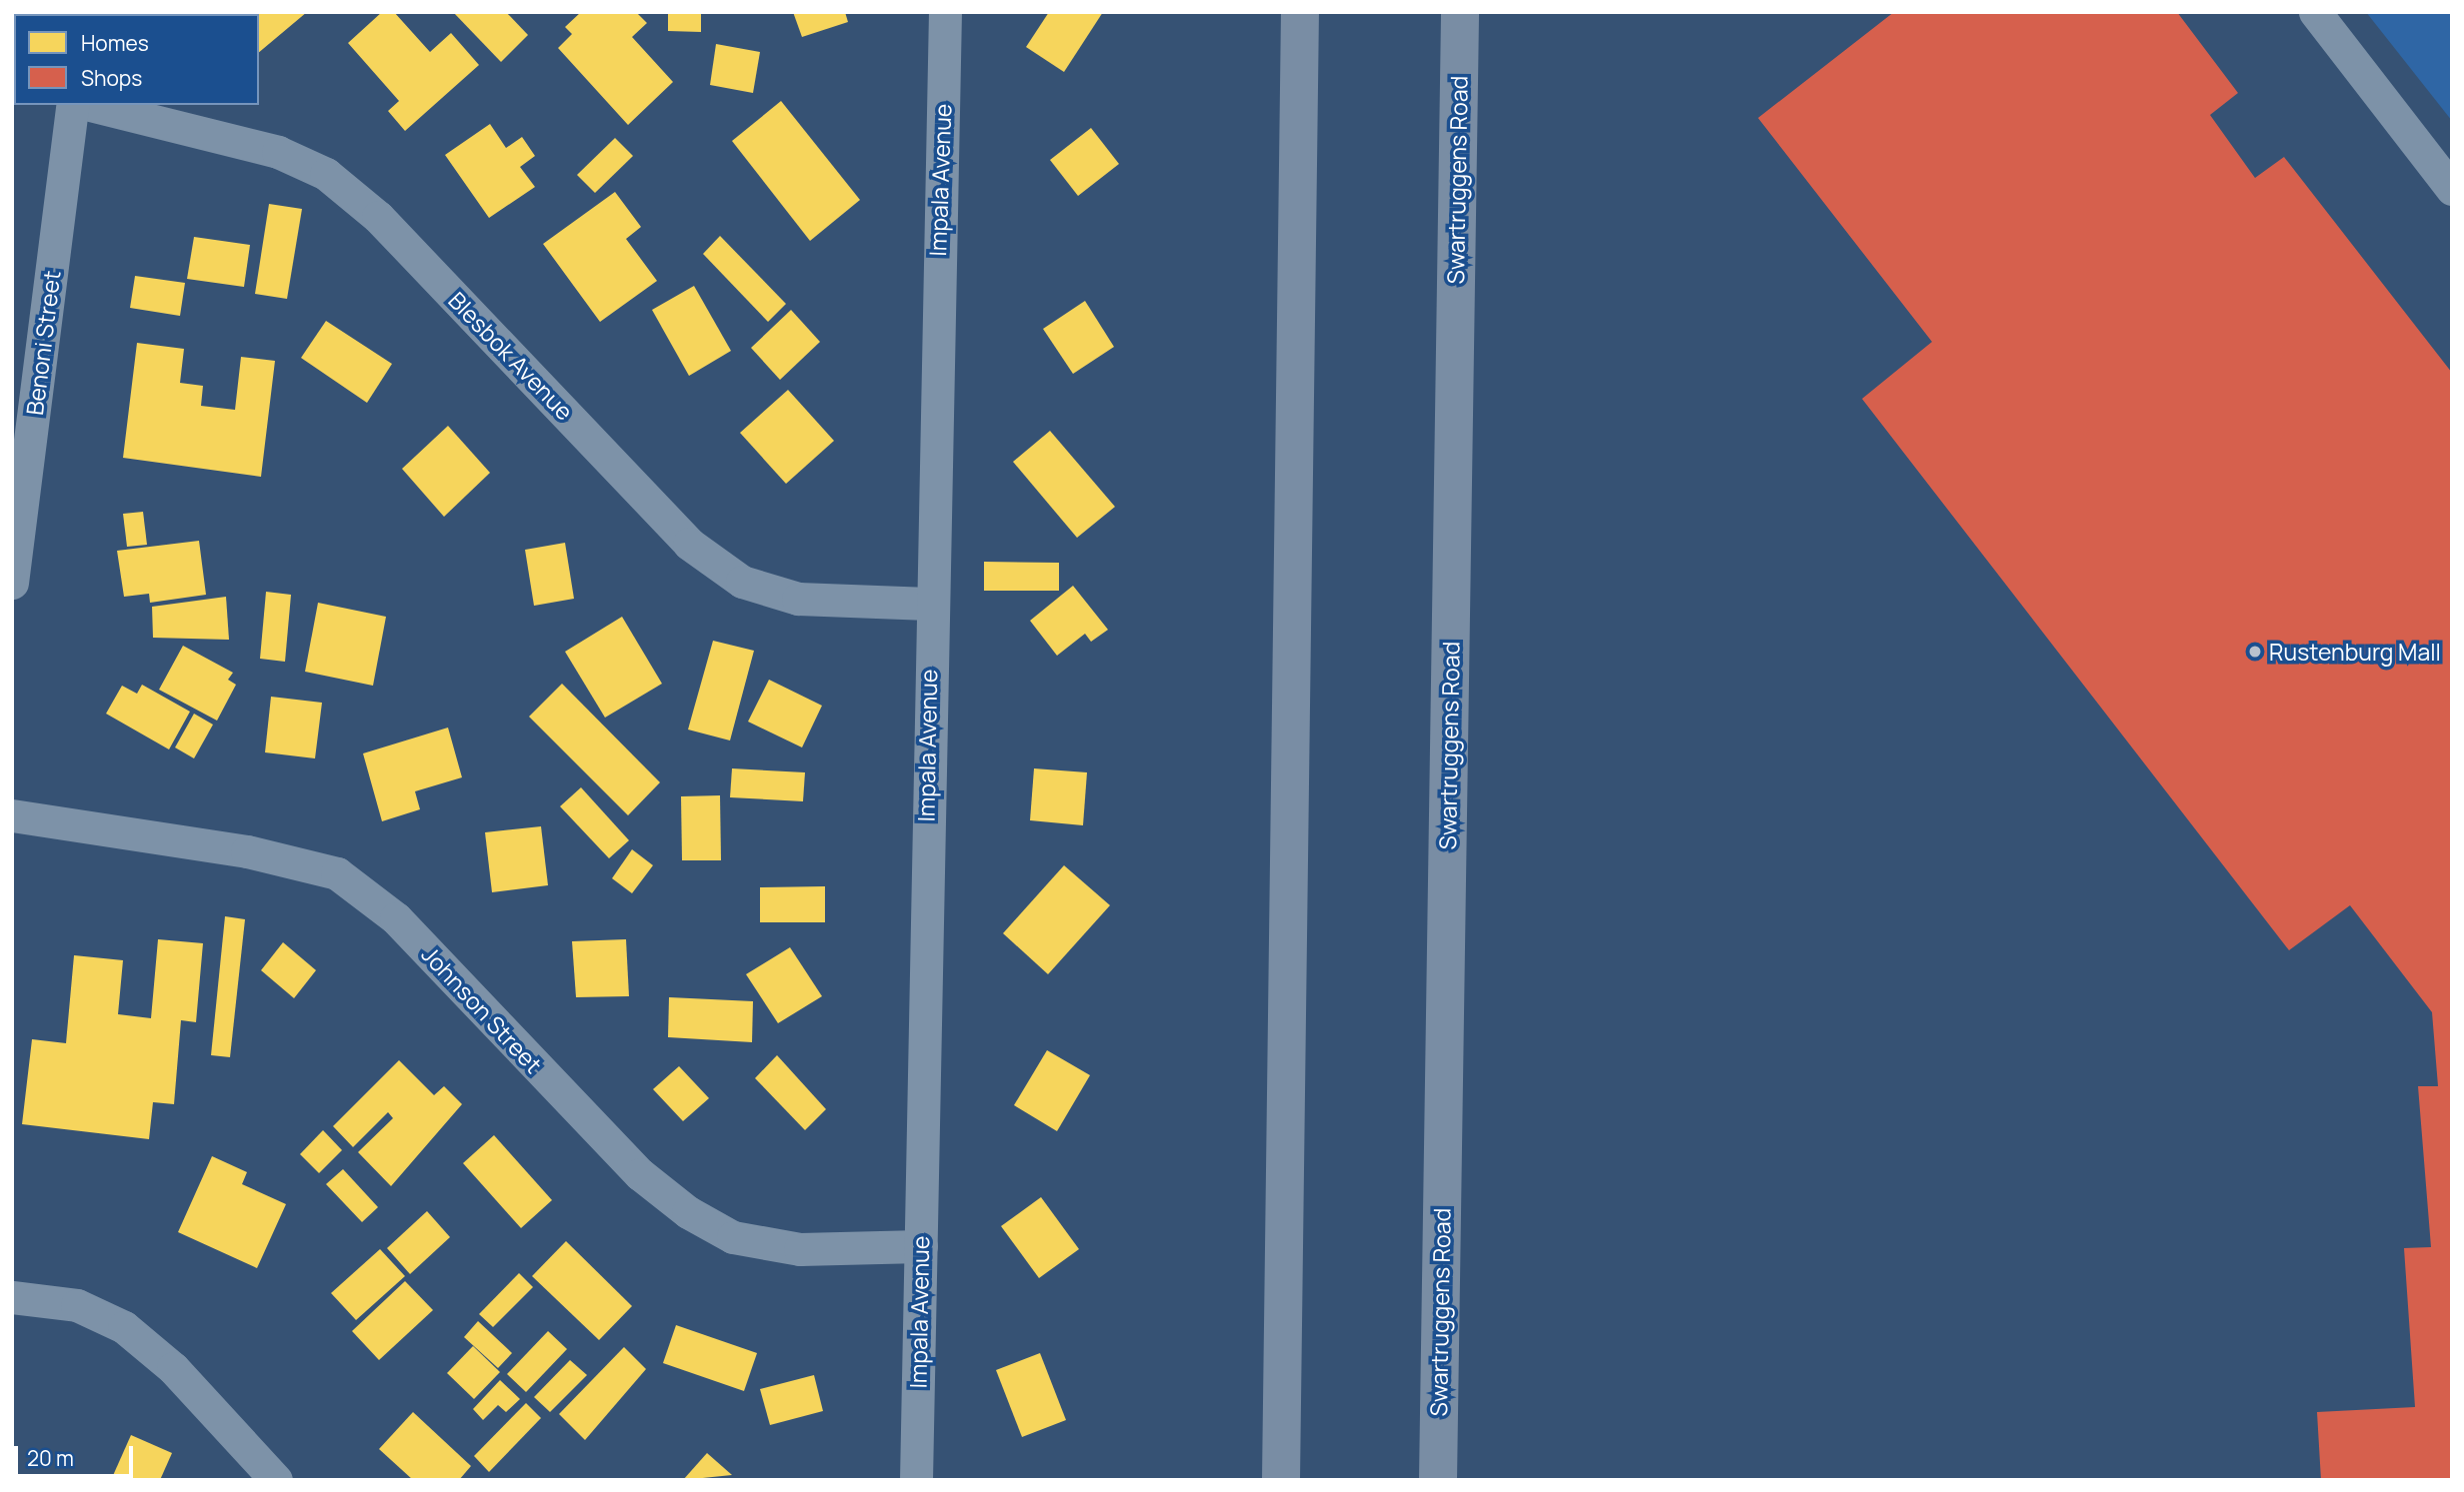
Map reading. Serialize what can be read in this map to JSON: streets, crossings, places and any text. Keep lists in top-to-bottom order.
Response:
{
  "streets": {
    "main road": ["Swartruggens Road"],
    "street": [
      "Impala Avenue",
      "Benoni Street",
      "Blesbok Avenue",
      "Johnson Street"
    ]
  },
  "crossings": [
    ["Impala Avenue", "Blesbok Avenue"],
    ["Impala Avenue", "Johnson Street"]
  ],
  "places": ["Rustenburg Mall"],
  "legend": ["Homes", "Shops"],
  "scale_bar": "20 m"
}
